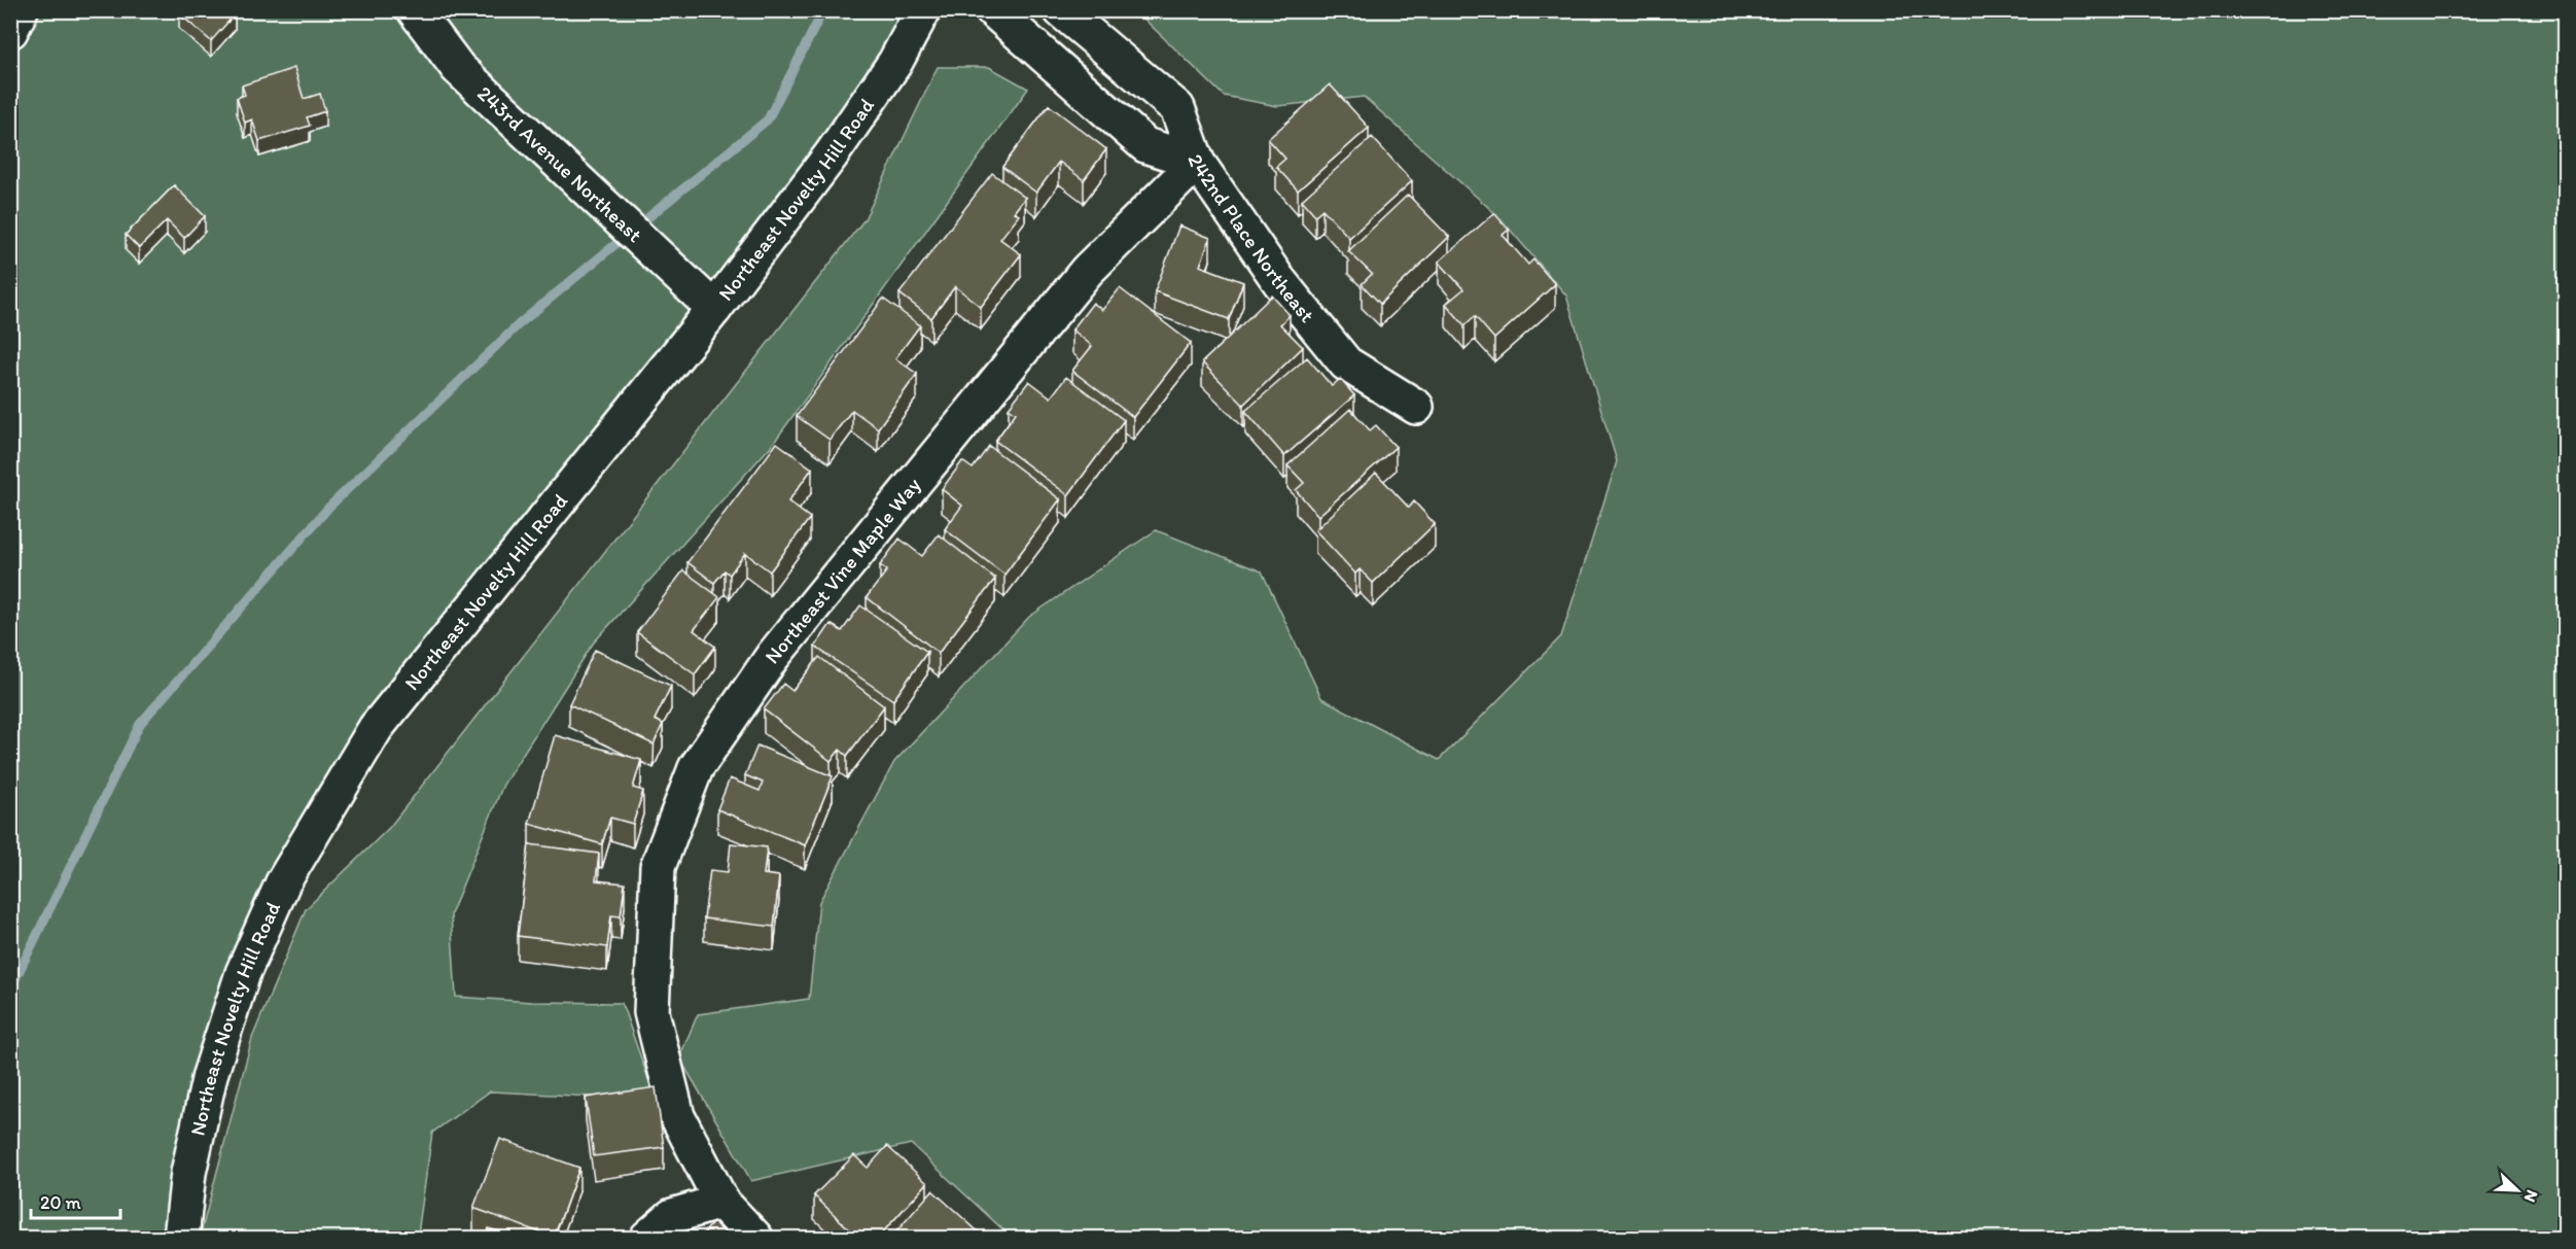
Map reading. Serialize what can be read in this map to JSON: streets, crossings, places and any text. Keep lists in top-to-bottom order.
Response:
{
  "streets": {
    "street": [
      "243rd Avenue Northeast",
      "Northeast Novelty Hill Road",
      "242nd Place Northeast",
      "Northeast Vine Maple Way"
    ]
  },
  "crossings": [
    ["243rd Avenue Northeast", "Northeast Novelty Hill Road"],
    ["242nd Place Northeast", "Northeast Vine Maple Way"]
  ],
  "scale_bar": "20 m",
  "north": "bottom right"
}
